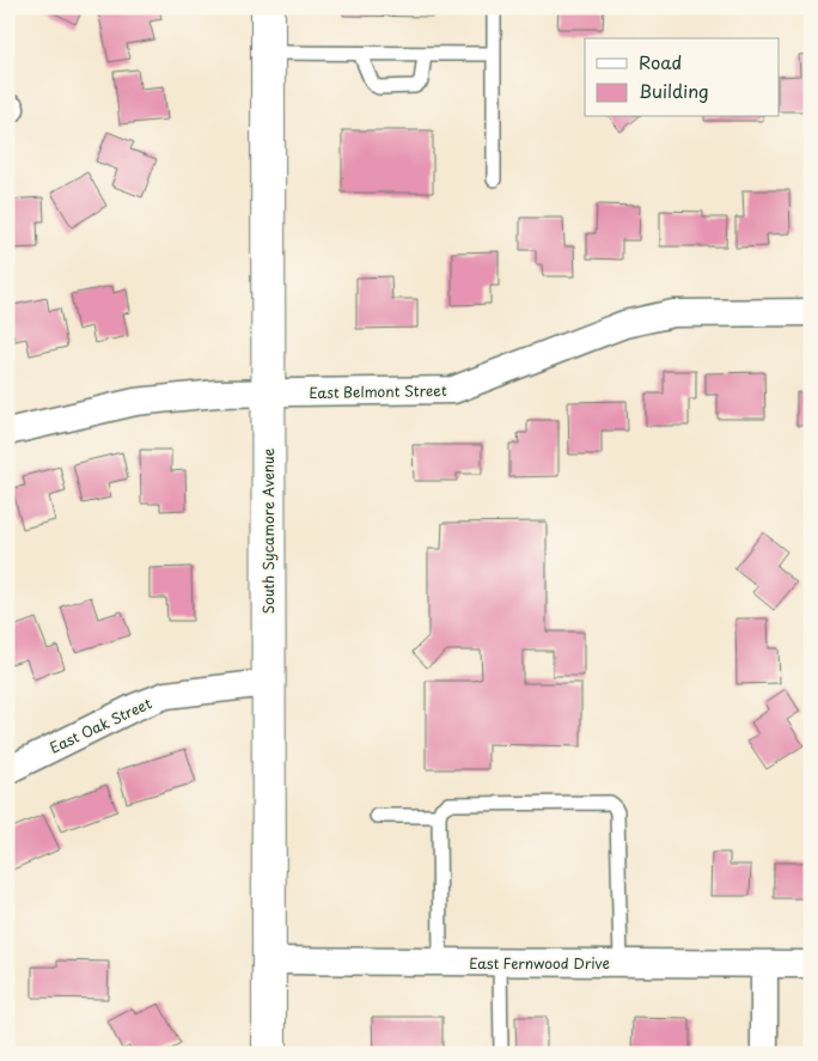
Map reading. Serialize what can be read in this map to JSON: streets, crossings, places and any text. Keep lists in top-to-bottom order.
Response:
{
  "streets": {
    "main road": ["South Sycamore Avenue"],
    "street": ["East Belmont Street", "East Oak Street", "East Fernwood Drive"]
  },
  "crossings": [
    ["East Belmont Street", "South Sycamore Avenue"],
    ["South Sycamore Avenue", "East Oak Street"],
    ["South Sycamore Avenue", "East Fernwood Drive"]
  ],
  "legend": ["Road", "Building"]
}
